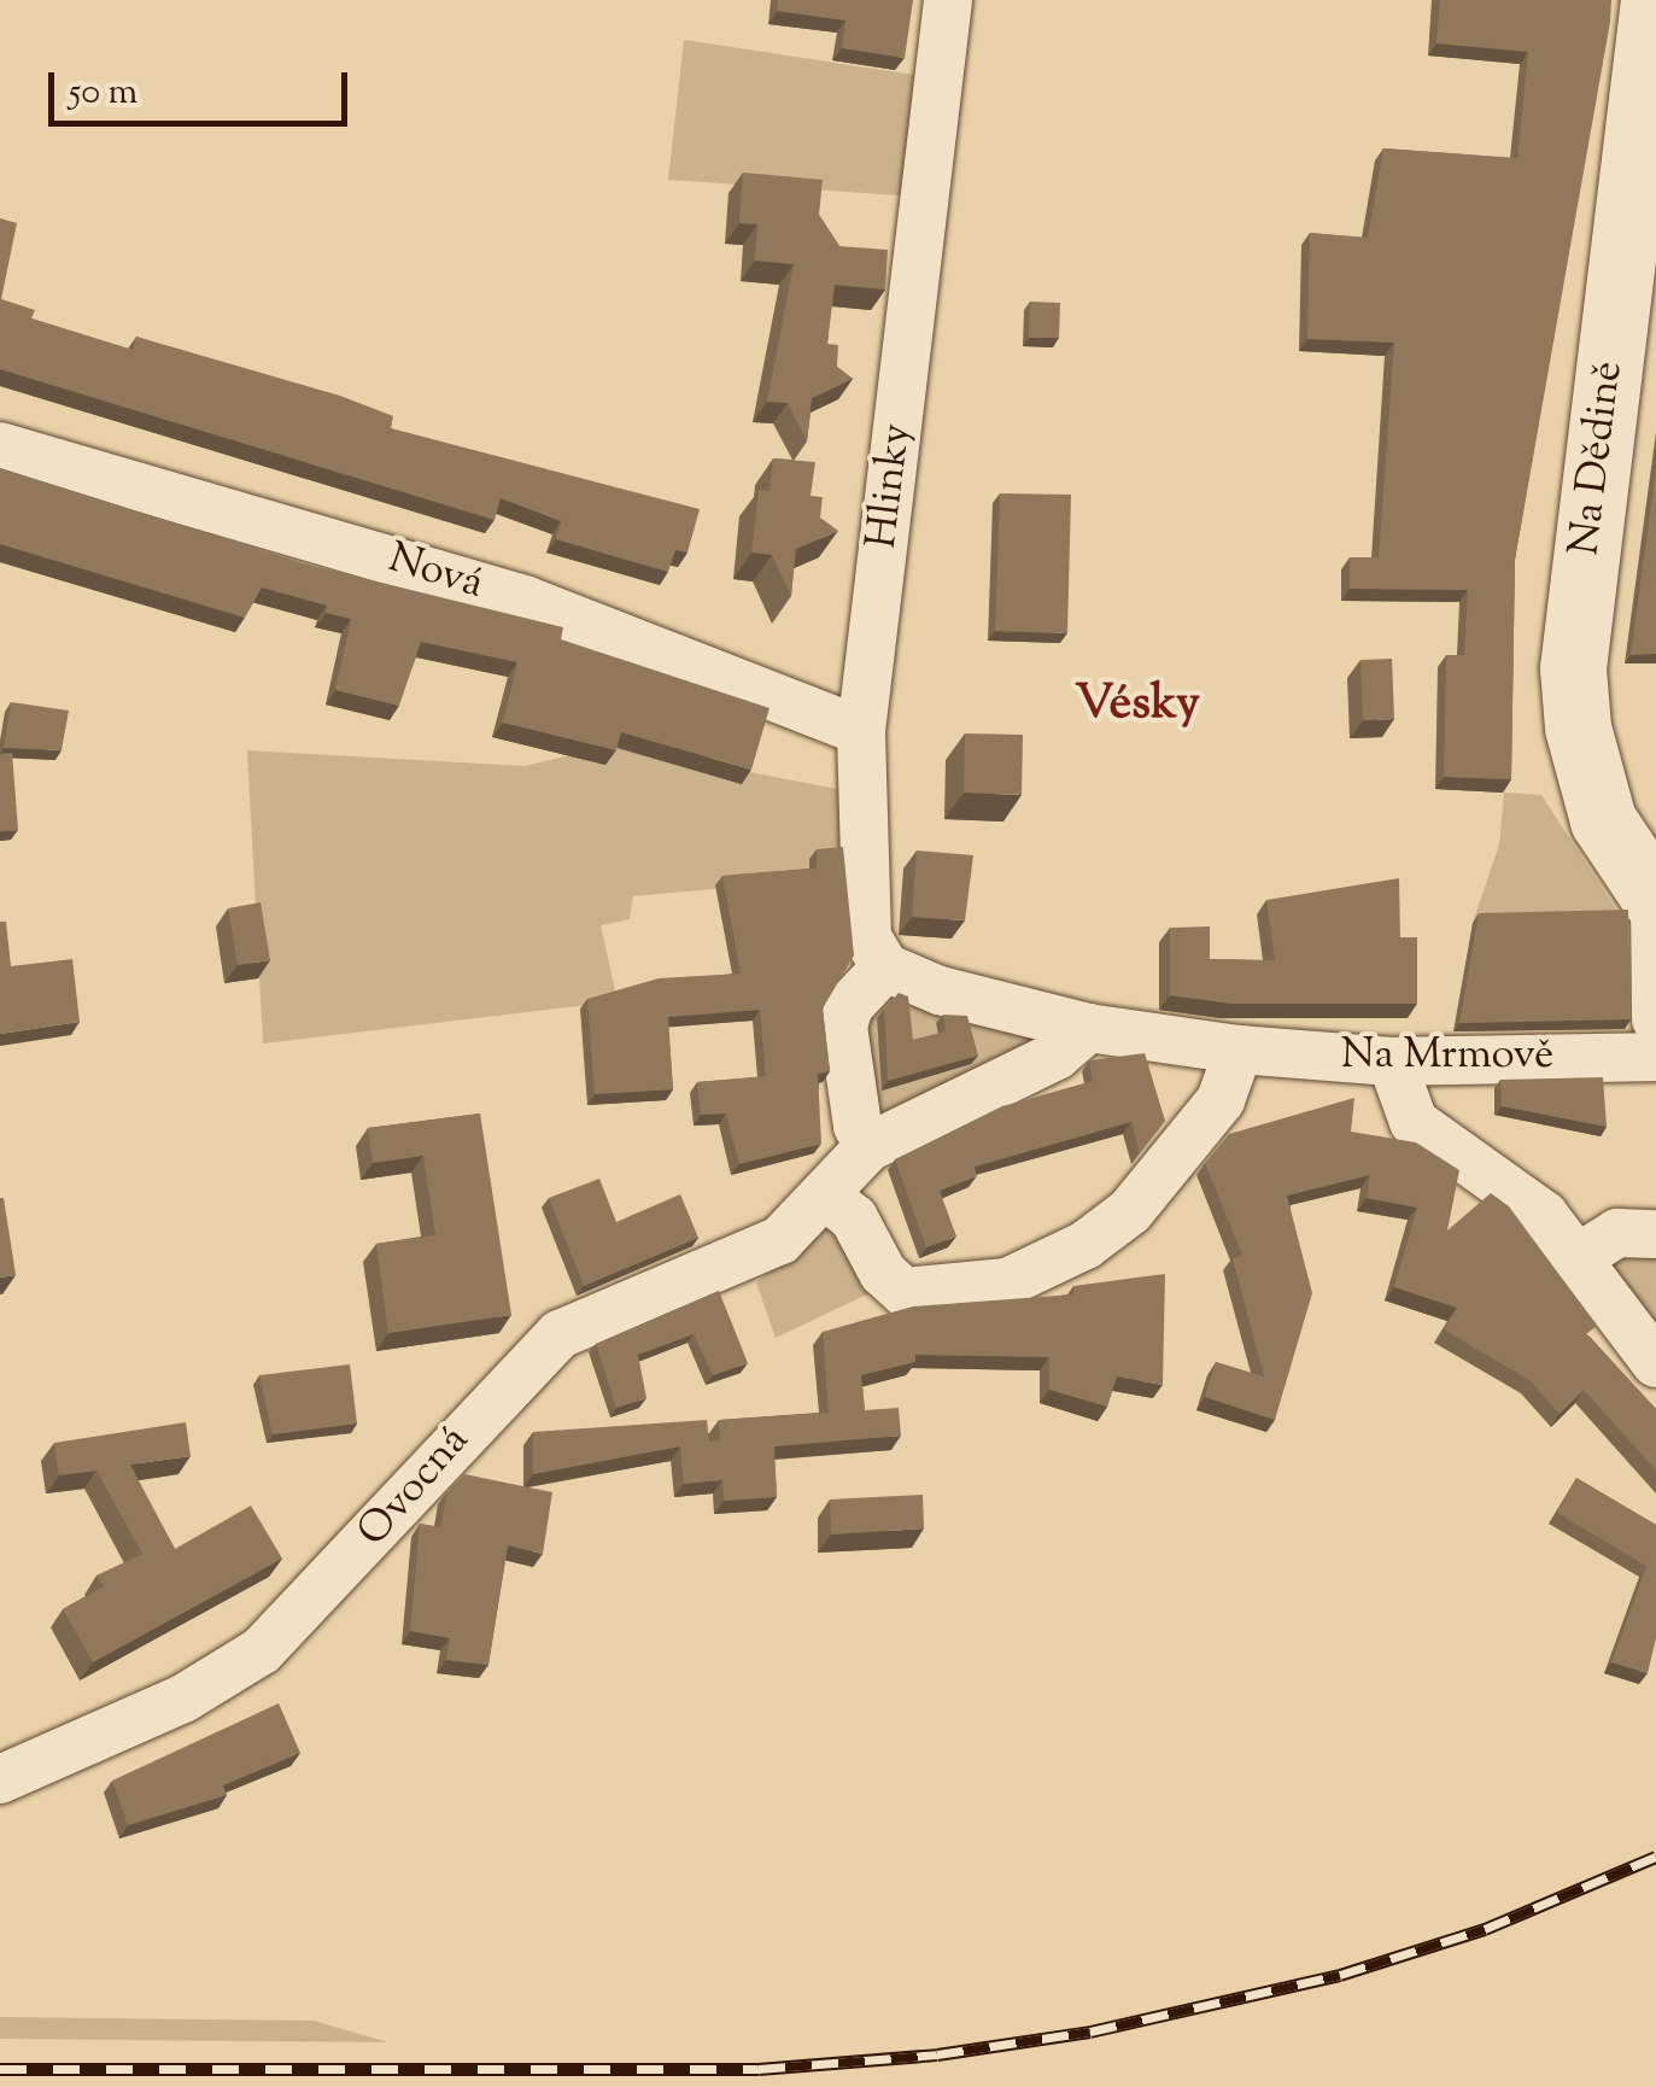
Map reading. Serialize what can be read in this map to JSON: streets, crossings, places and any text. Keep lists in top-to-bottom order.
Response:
{
  "streets": {
    "street": [
      "Na Dědině",
      "Hlinky",
      "Nová",
      "Na Mrmově",
      "Ovocná"
    ]
  },
  "crossings": [
    ["Hlinky", "Nová"],
    ["Hlinky", "Na Mrmově"]
  ],
  "districts": ["Vésky"],
  "scale_bar": "50 m"
}
